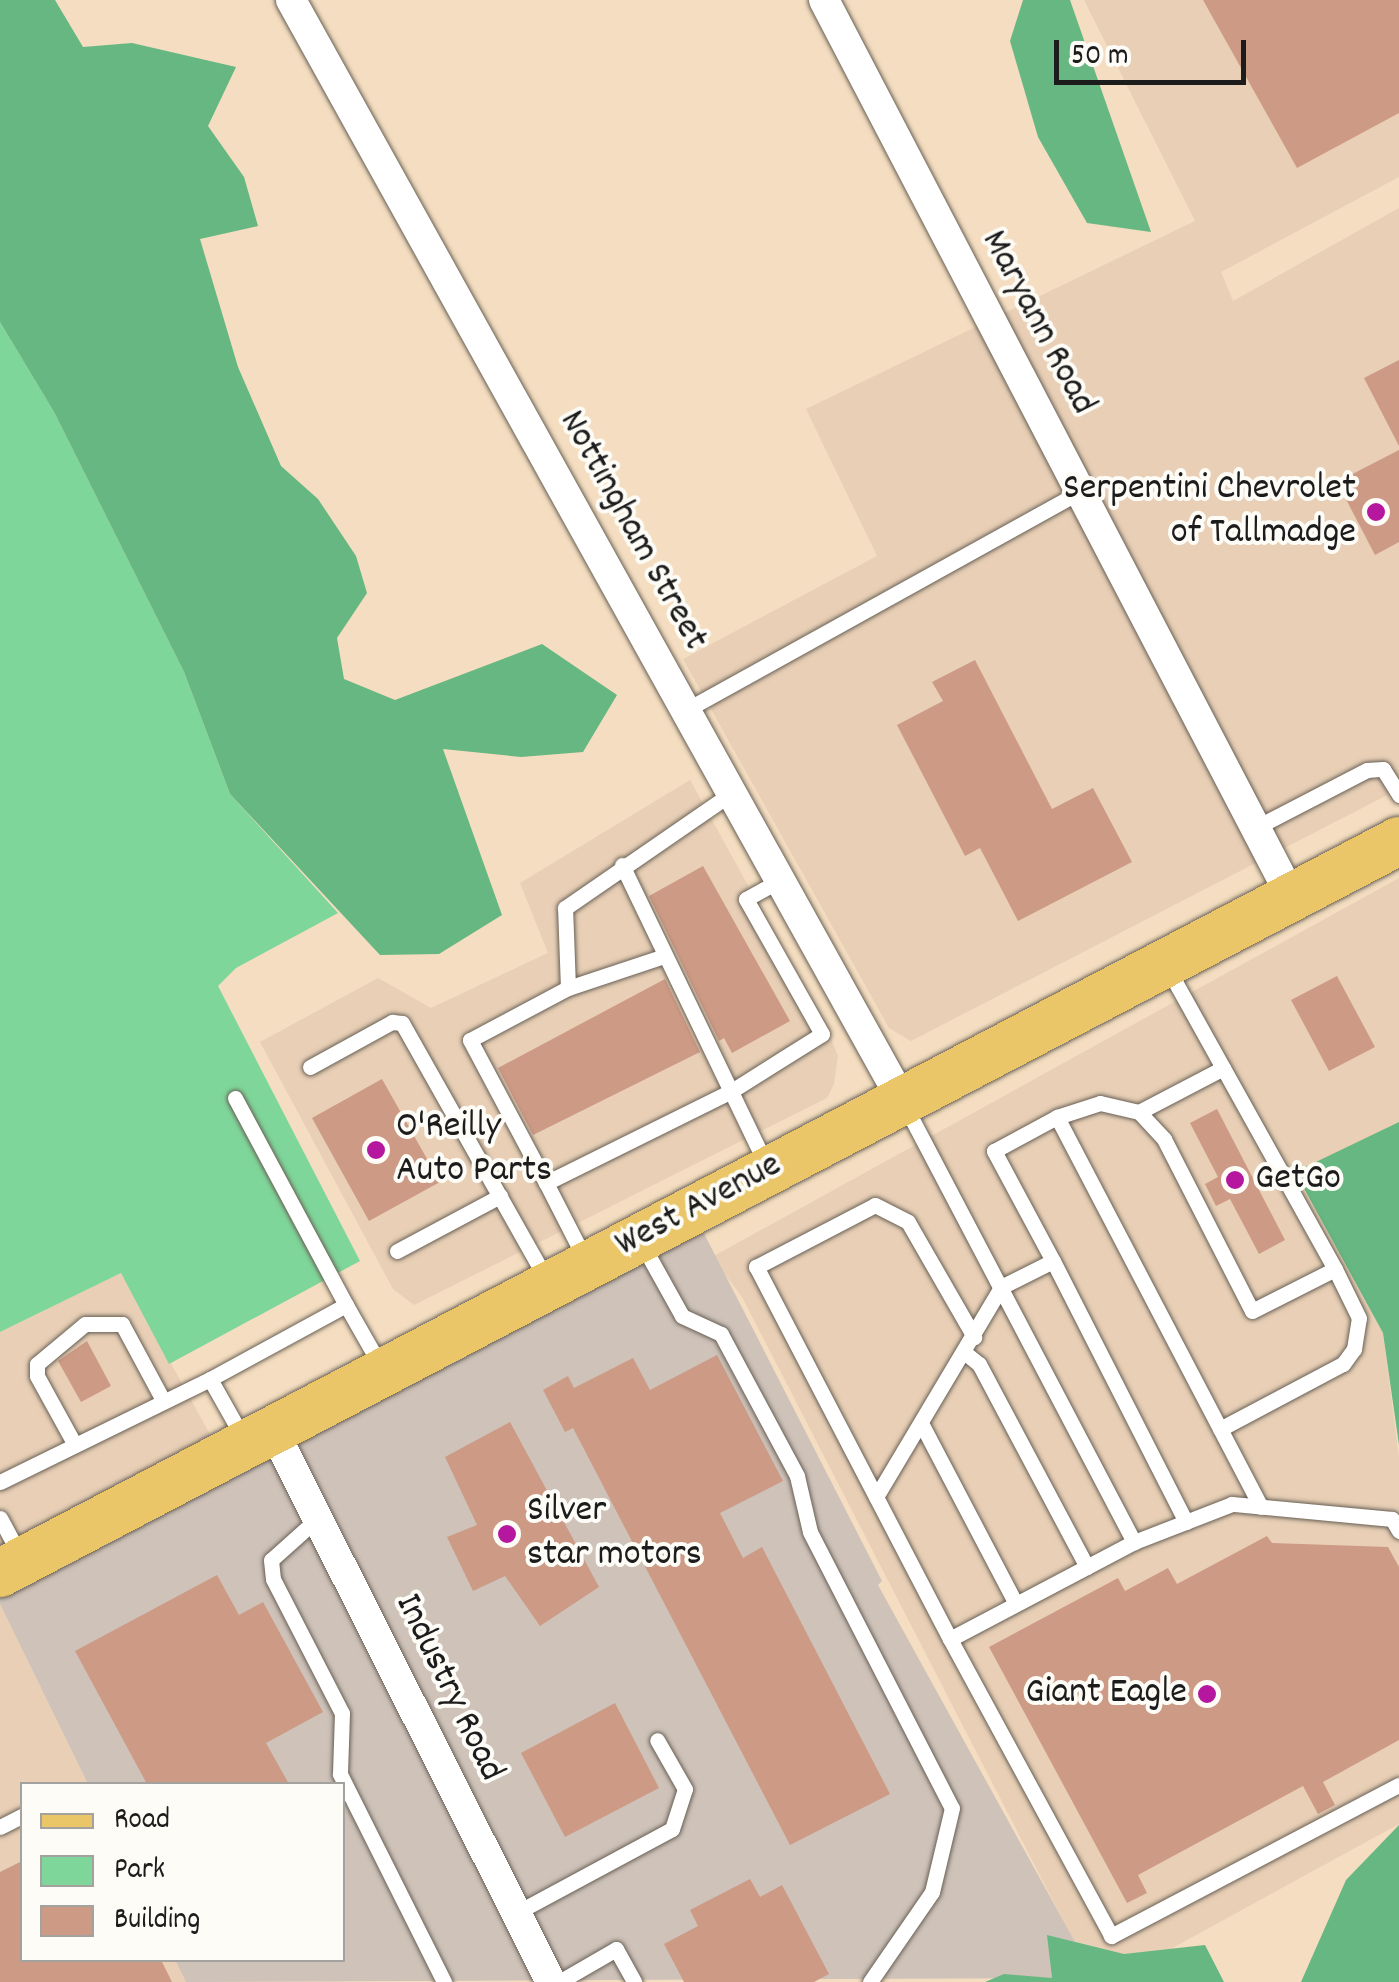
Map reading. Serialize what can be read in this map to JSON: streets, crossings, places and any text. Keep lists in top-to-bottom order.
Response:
{
  "streets": {
    "main road": ["West Avenue"],
    "street": ["Maryann Road", "Nottingham Street", "Industry Road"]
  },
  "crossings": [
    ["Maryann Road", "West Avenue"],
    ["Nottingham Street", "West Avenue"],
    ["West Avenue", "Industry Road"]
  ],
  "places": [
    "Serpentini Chevrolet of Tallmadge",
    "O'Reilly Auto Parts",
    "GetGo",
    "Silver star motors",
    "Giant Eagle"
  ],
  "legend": ["Road", "Park", "Building"],
  "scale_bar": "50 m"
}
